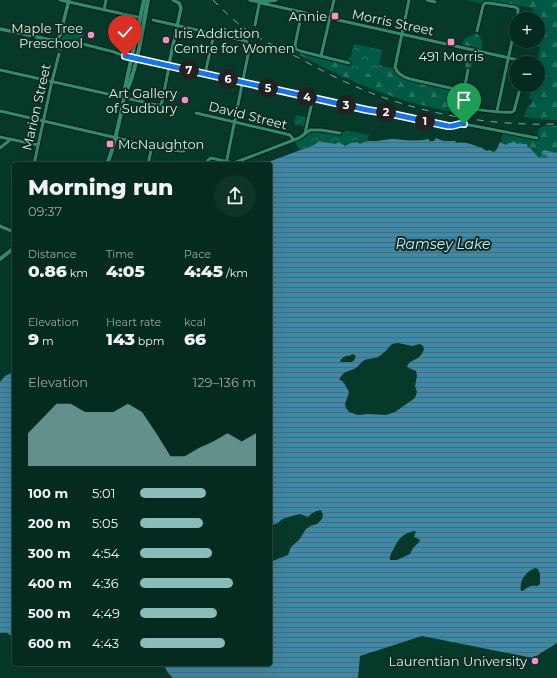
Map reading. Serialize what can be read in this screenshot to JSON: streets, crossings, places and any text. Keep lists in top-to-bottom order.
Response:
{
  "streets": {
    "street": ["Morris Street", "Marion Street", "David Street"]
  },
  "water": ["Ramsey Lake"],
  "places": {
    "transit": ["Annie", "491 Morris", "McNaughton"],
    "other": [
      "Maple Tree Preschool",
      "Iris Addiction Centre for Women",
      "Art Gallery of Sudbury",
      "Laurentian University"
    ]
  },
  "page": {
    "map_buttons": ["+", "−"],
    "pins": [
      "7",
      "6",
      "5",
      "4",
      "3",
      "2",
      "1"
    ],
    "heading": ["Morning run", "09:37"],
    "stats": [
      ["Distance", "0.86 km"],
      ["Time", "4:05"],
      ["Pace", "4:45 /km"],
      ["Elevation", "9 m"],
      ["Heart rate", "143 bpm"],
      ["kcal", "66"]
    ],
    "chart": ["Elevation", "129–136 m"],
    "list": [
      {
        "name": "100 m",
        "note": "5:01"
      },
      {
        "name": "200 m",
        "note": "5:05"
      },
      {
        "name": "300 m",
        "note": "4:54"
      },
      {
        "name": "400 m",
        "note": "4:36"
      },
      {
        "name": "500 m",
        "note": "4:49"
      },
      {
        "name": "600 m",
        "note": "4:43"
      }
    ]
  }
}
